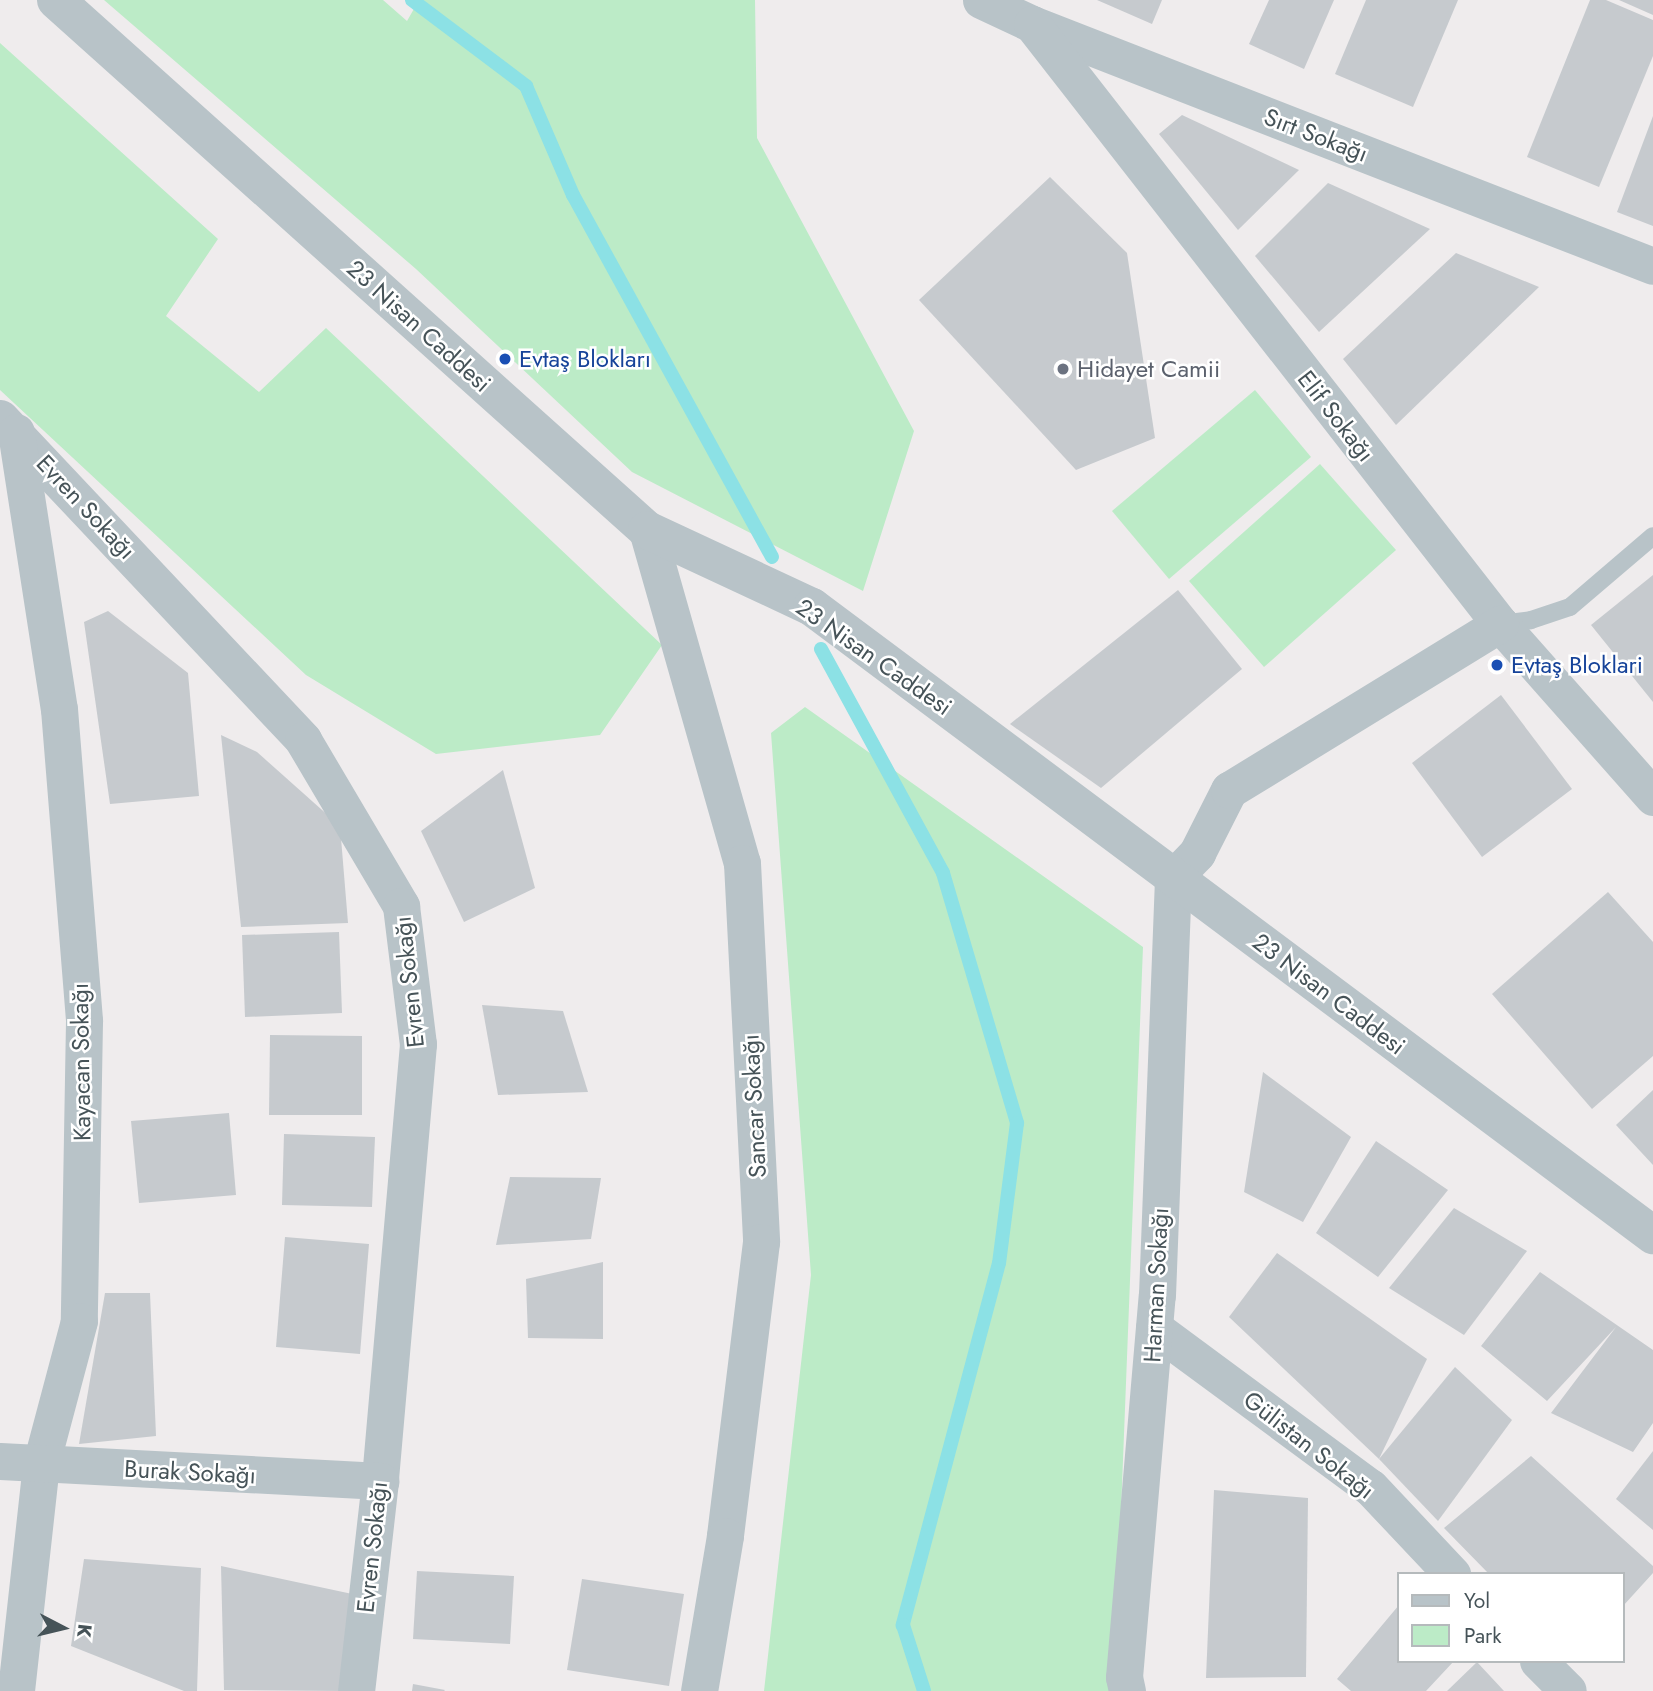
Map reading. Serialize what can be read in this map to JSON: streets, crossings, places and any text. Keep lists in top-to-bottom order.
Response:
{
  "streets": {
    "street": [
      "Sırt Sokağı",
      "23 Nisan Caddesi",
      "Elif Sokağı",
      "Evren Sokağı",
      "Kayacan Sokağı",
      "Sancar Sokağı",
      "Harman Sokağı",
      "Gülistan Sokağı",
      "Burak Sokağı"
    ]
  },
  "crossings": [
    ["Sırt Sokağı", "Elif Sokağı"],
    ["23 Nisan Caddesi", "Sancar Sokağı"],
    ["23 Nisan Caddesi", "Harman Sokağı"],
    ["Evren Sokağı", "Kayacan Sokağı"],
    ["Evren Sokağı", "Burak Sokağı"],
    ["Kayacan Sokağı", "Burak Sokağı"],
    ["Harman Sokağı", "Gülistan Sokağı"]
  ],
  "places": ["Evtaş Blokları", "Hidayet Camii", "Evtaş Bloklari"],
  "legend": ["Yol", "Park"],
  "north": "right"
}
